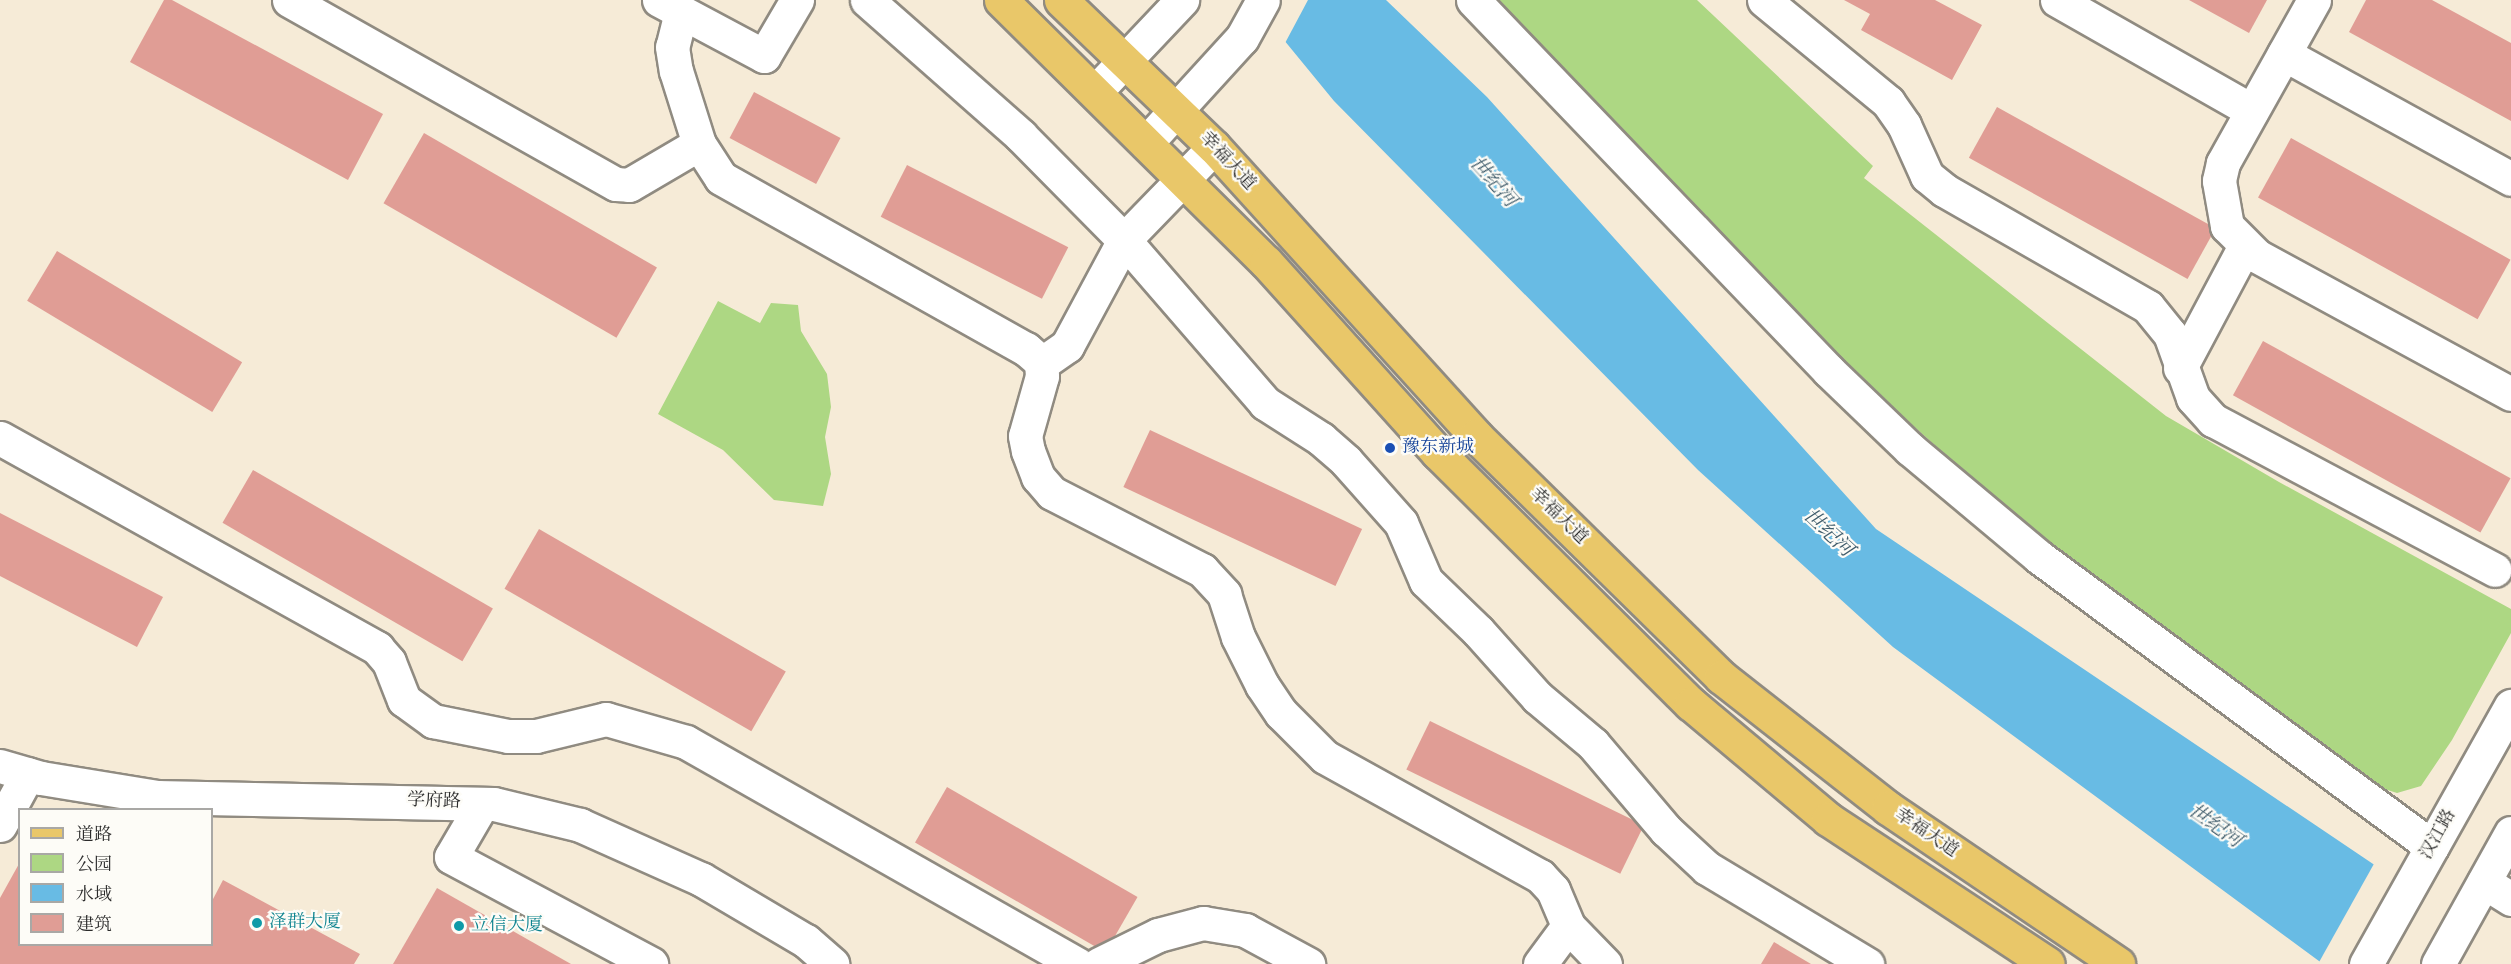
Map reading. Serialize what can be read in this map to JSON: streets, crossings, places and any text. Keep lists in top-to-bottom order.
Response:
{
  "streets": {
    "main road": ["幸福大道"],
    "street": ["学府路", "汉江路"]
  },
  "water": ["世纪河"],
  "places": ["豫东新城", "泽群大厦", "立信大厦"],
  "legend": [
    "道路",
    "公园",
    "水域",
    "建筑"
  ]
}
